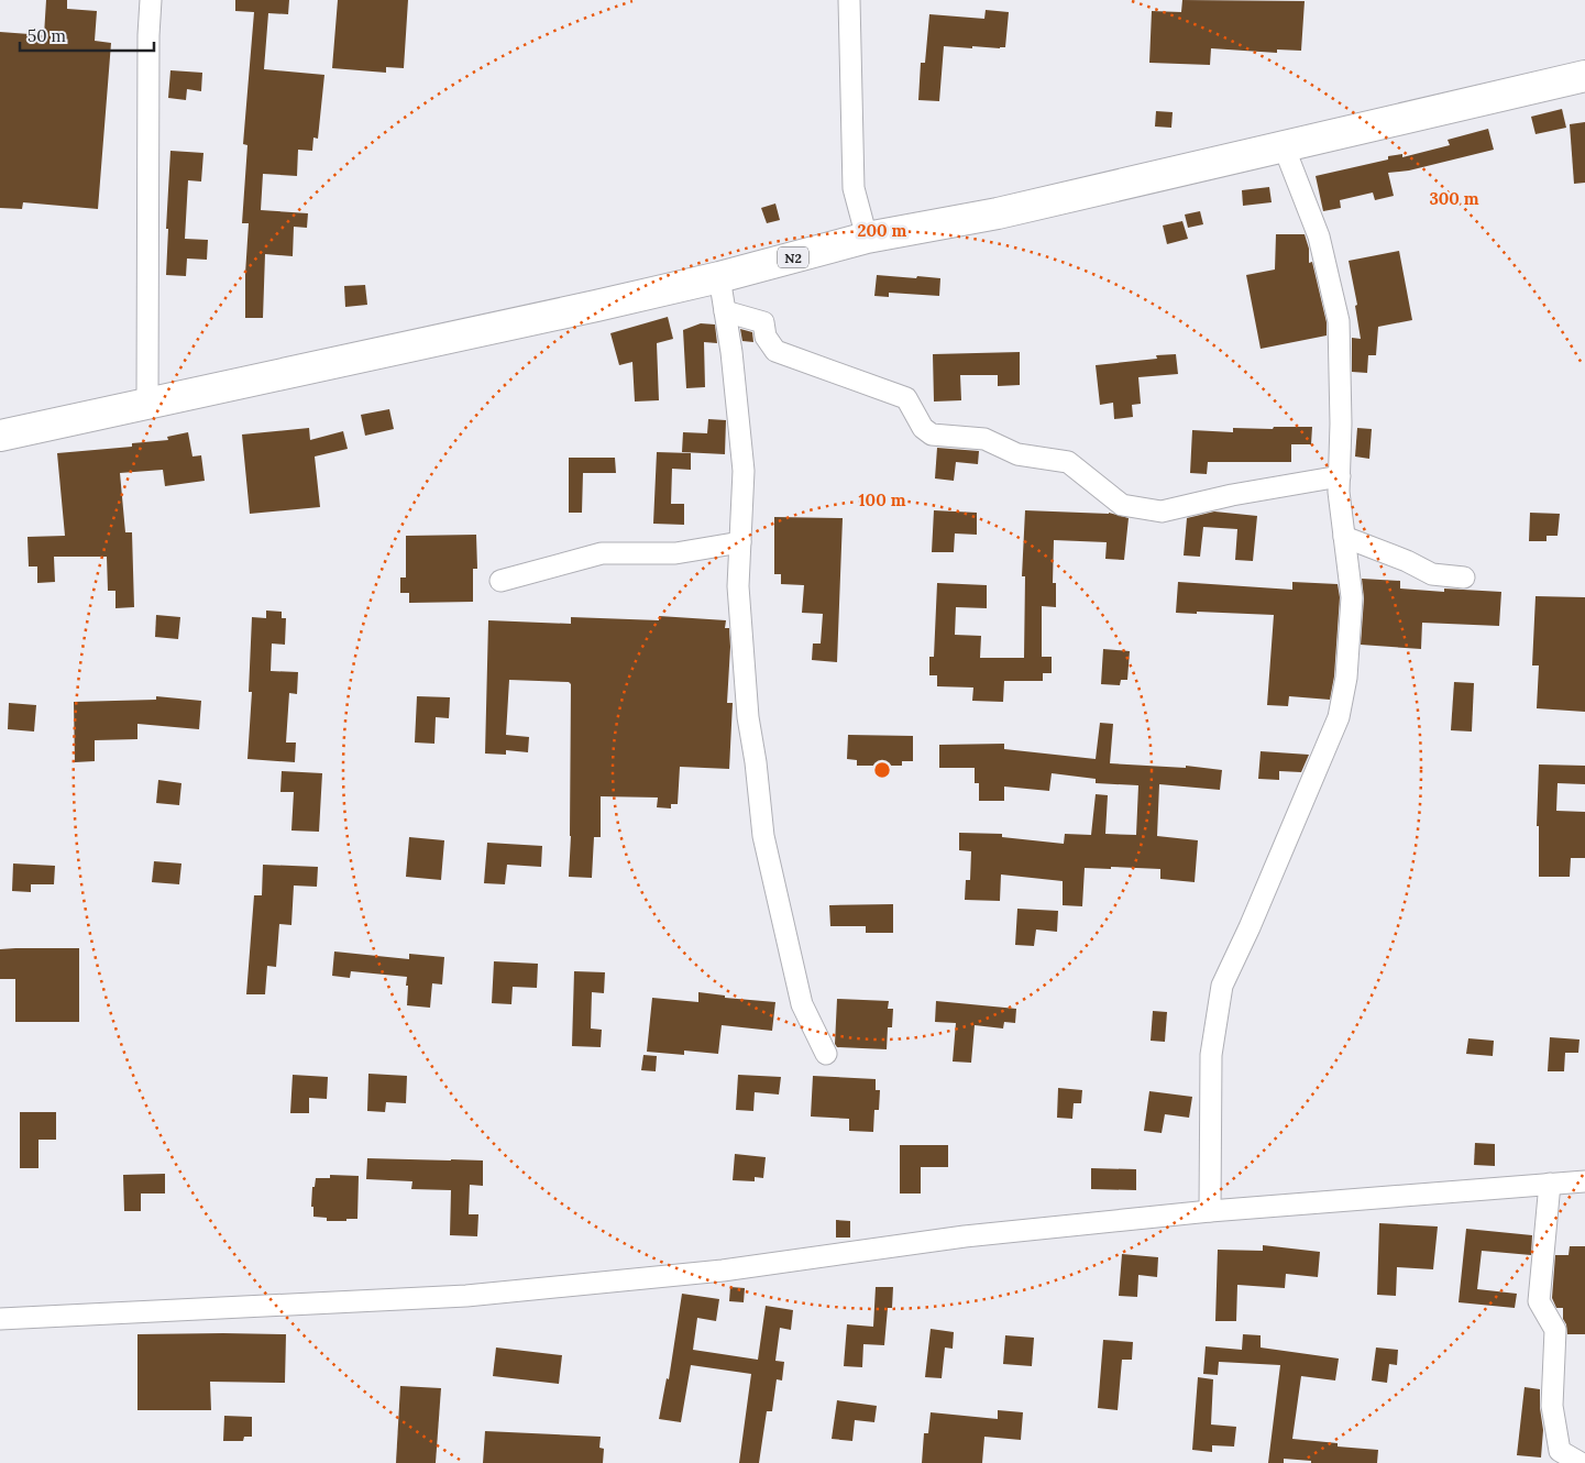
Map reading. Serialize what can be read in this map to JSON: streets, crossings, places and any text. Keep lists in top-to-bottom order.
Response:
{
  "streets": {
    "highway": ["N2"]
  },
  "scale_bar": "50 m",
  "rings": ["300 m", "200 m", "100 m"]
}
